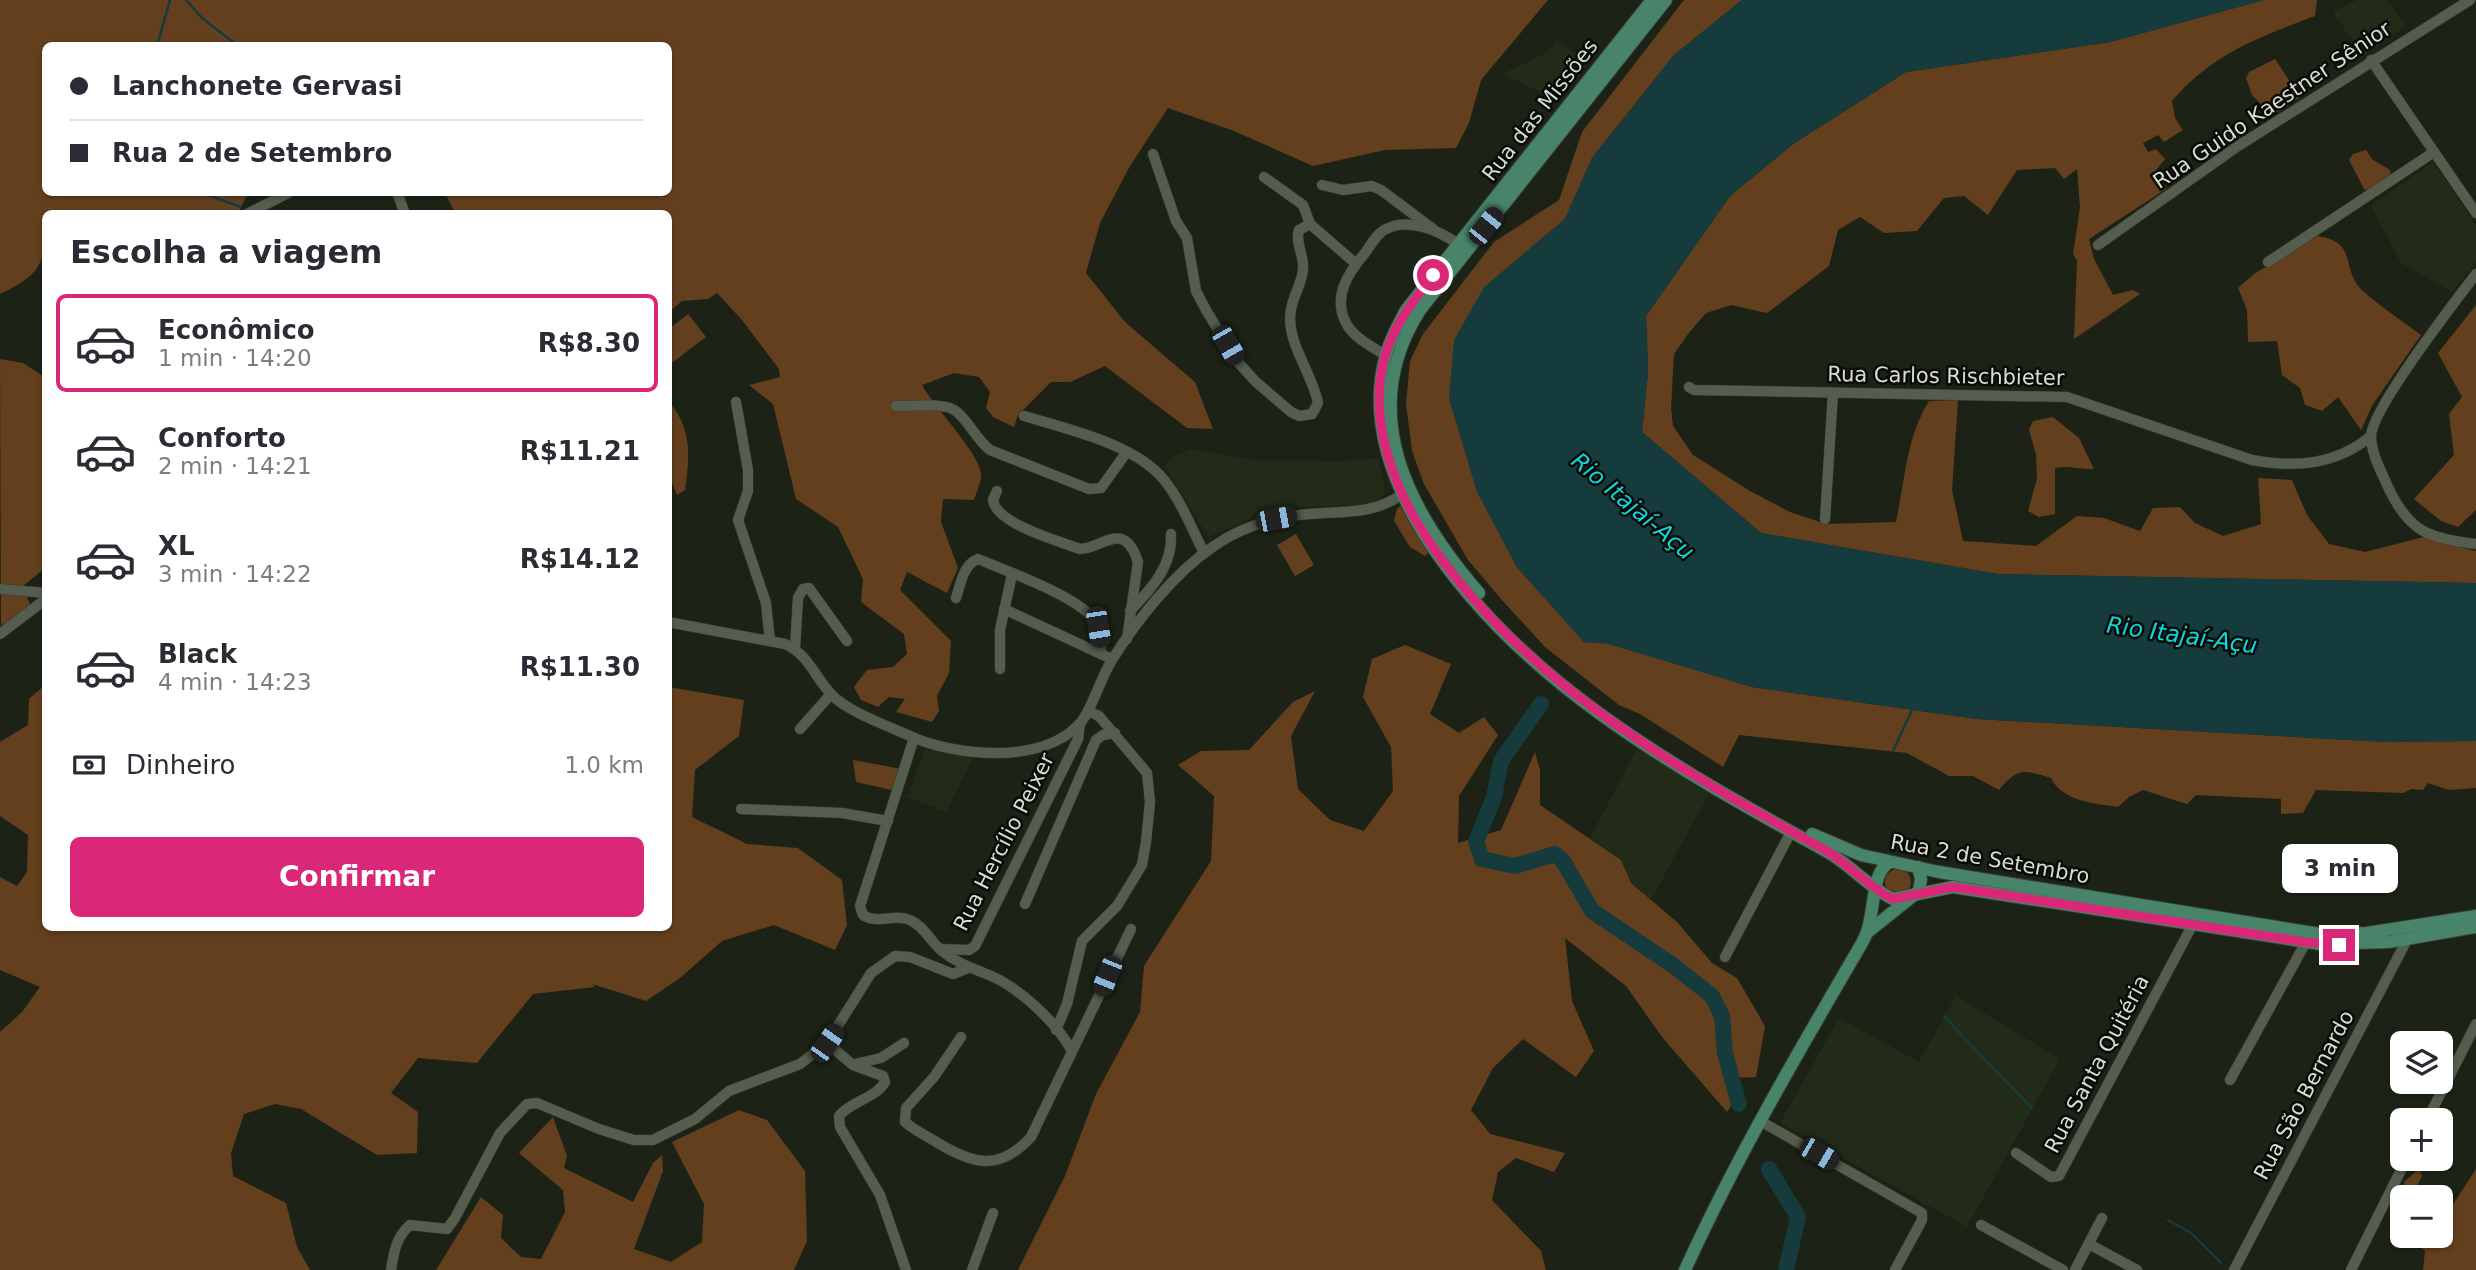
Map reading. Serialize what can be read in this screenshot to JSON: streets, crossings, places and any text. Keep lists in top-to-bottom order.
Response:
{
  "streets": {
    "main road": ["Rua das Missões", "Rua 2 de Setembro"],
    "street": [
      "Rua Guido Kaestner Sênior",
      "Rua Carlos Rischbieter",
      "Rua Hercílio Peixer",
      "Rua Santa Quitéria",
      "Rua São Bernardo"
    ]
  },
  "crossings": [
    ["Rua das Missões", "Rua 2 de Setembro"],
    ["Rua 2 de Setembro", "Rua Santa Quitéria"],
    ["Rua 2 de Setembro", "Rua São Bernardo"]
  ],
  "water": ["Rio Itajaí-Açu"],
  "page": {
    "banner": ["Lanchonete Gervasi", "Rua 2 de Setembro"],
    "heading": "Escolha a viagem",
    "list": [
      {
        "name": "Econômico",
        "note": "1 min · 14:20",
        "value": "R$8.30"
      },
      {
        "name": "Conforto",
        "note": "2 min · 14:21",
        "value": "R$11.21"
      },
      {
        "name": "XL",
        "note": "3 min · 14:22",
        "value": "R$14.12"
      },
      {
        "name": "Black",
        "note": "4 min · 14:23",
        "value": "R$11.30"
      }
    ],
    "pay": ["Dinheiro", "1.0 km"],
    "buttons": "Confirmar",
    "bubble": "3 min",
    "map_buttons": ["+", "−"]
  }
}
